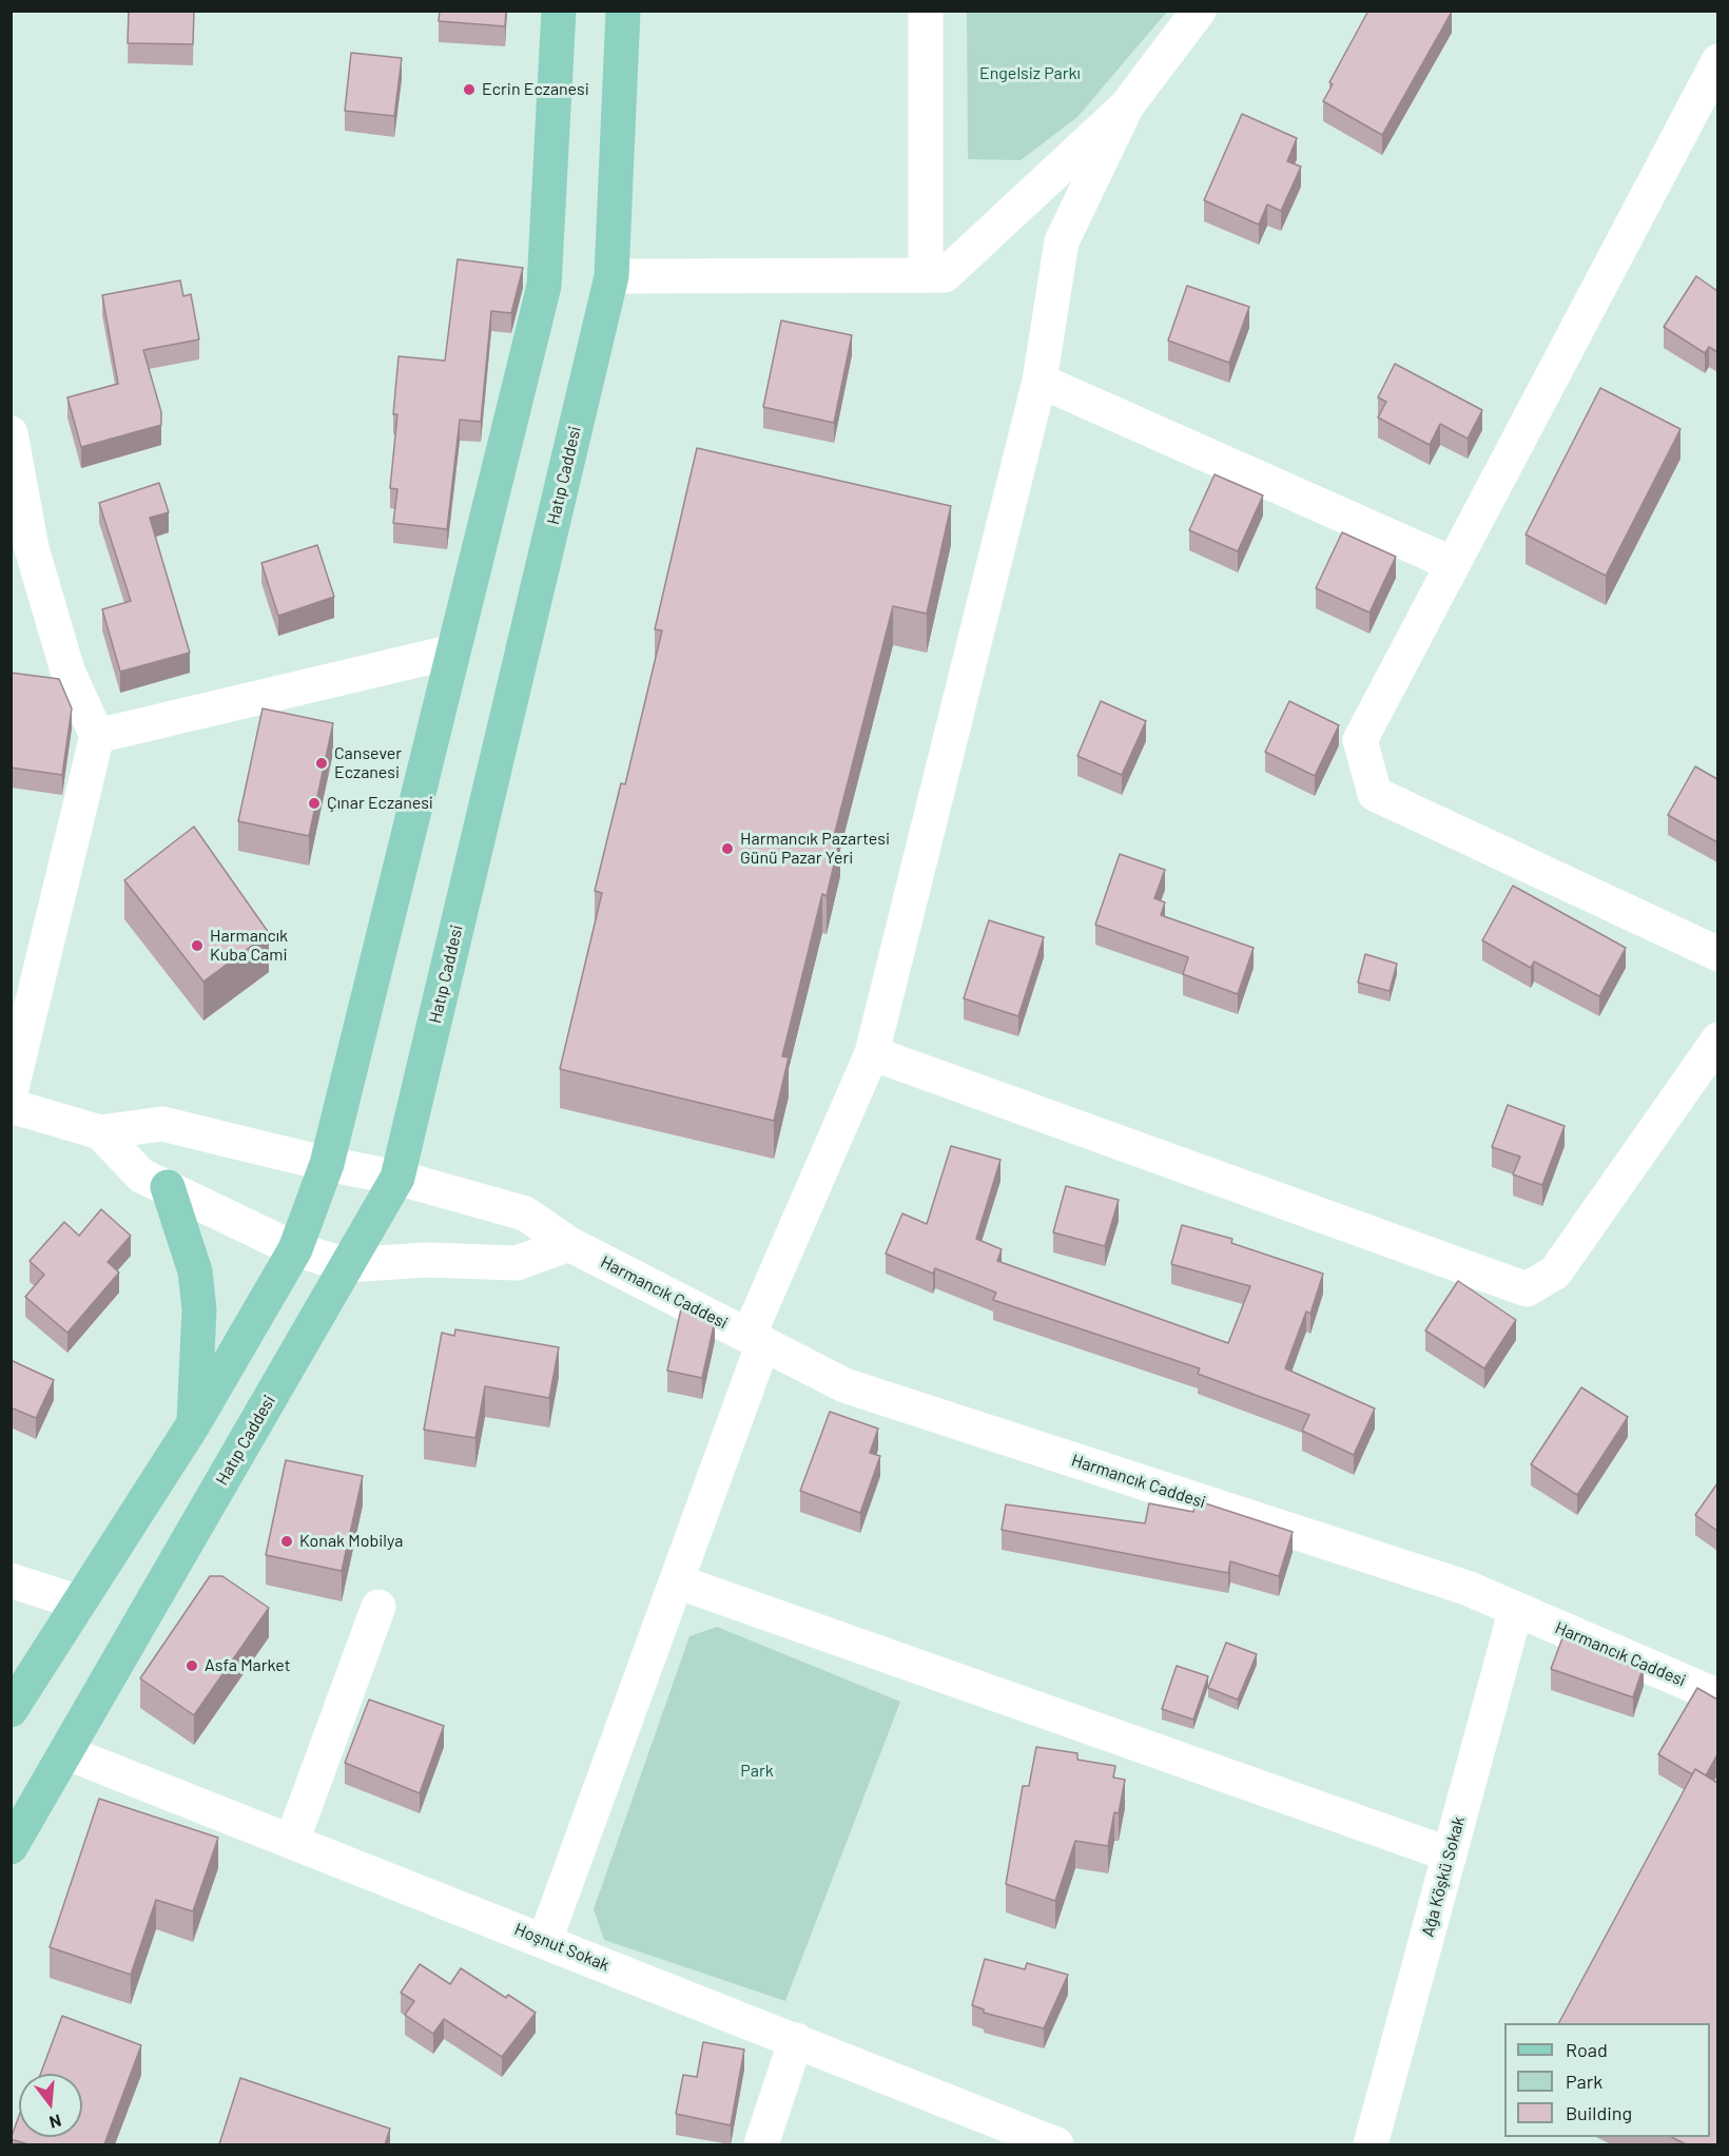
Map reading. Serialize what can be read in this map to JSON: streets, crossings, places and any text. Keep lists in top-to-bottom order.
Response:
{
  "streets": {
    "main road": ["Hatıp Caddesi"],
    "street": ["Harmancık Caddesi", "Ağa Köşkü Sokak", "Hoşnut Sokak"]
  },
  "crossings": [
    ["Hatıp Caddesi", "Harmancık Caddesi"],
    ["Hatıp Caddesi", "Hoşnut Sokak"],
    ["Harmancık Caddesi", "Ağa Köşkü Sokak"]
  ],
  "parks": ["Engelsiz Parkı", "Park"],
  "places": [
    "Ecrin Eczanesi",
    "Cansever Eczanesi",
    "Çınar Eczanesi",
    "Harmancık Pazartesi Günü Pazar Yeri",
    "Harmancık Kuba Cami",
    "Konak Mobilya",
    "Asfa Market"
  ],
  "legend": ["Road", "Park", "Building"],
  "north": "bottom"
}
